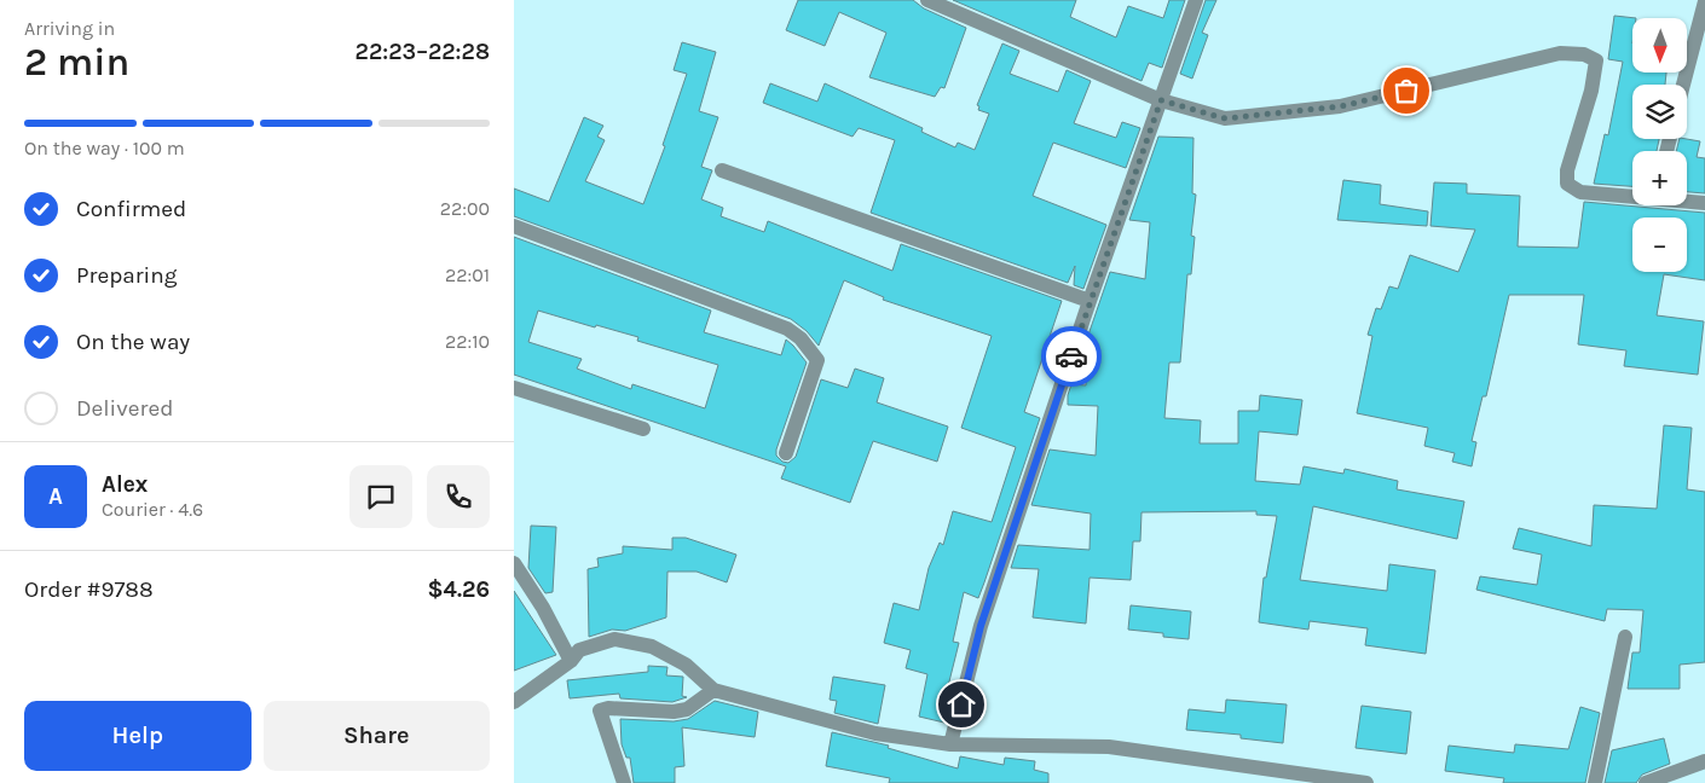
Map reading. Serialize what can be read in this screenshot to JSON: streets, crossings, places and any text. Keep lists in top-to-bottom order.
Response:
{
  "north": "bottom",
  "page": {
    "heading": ["2 min", "Arriving in", "22:23–22:28"],
    "panel": [
      "Alex",
      "Courier · 4.6",
      "Order #9788",
      "$4.26"
    ],
    "map_buttons": ["+", "−"],
    "bar": "On the way · 100 m",
    "list": [
      ["Confirmed", "22:00"],
      ["Preparing", "22:01"],
      ["On the way", "22:10"],
      "Delivered"
    ],
    "round": "A",
    "buttons": ["Help", "Share"]
  }
}
